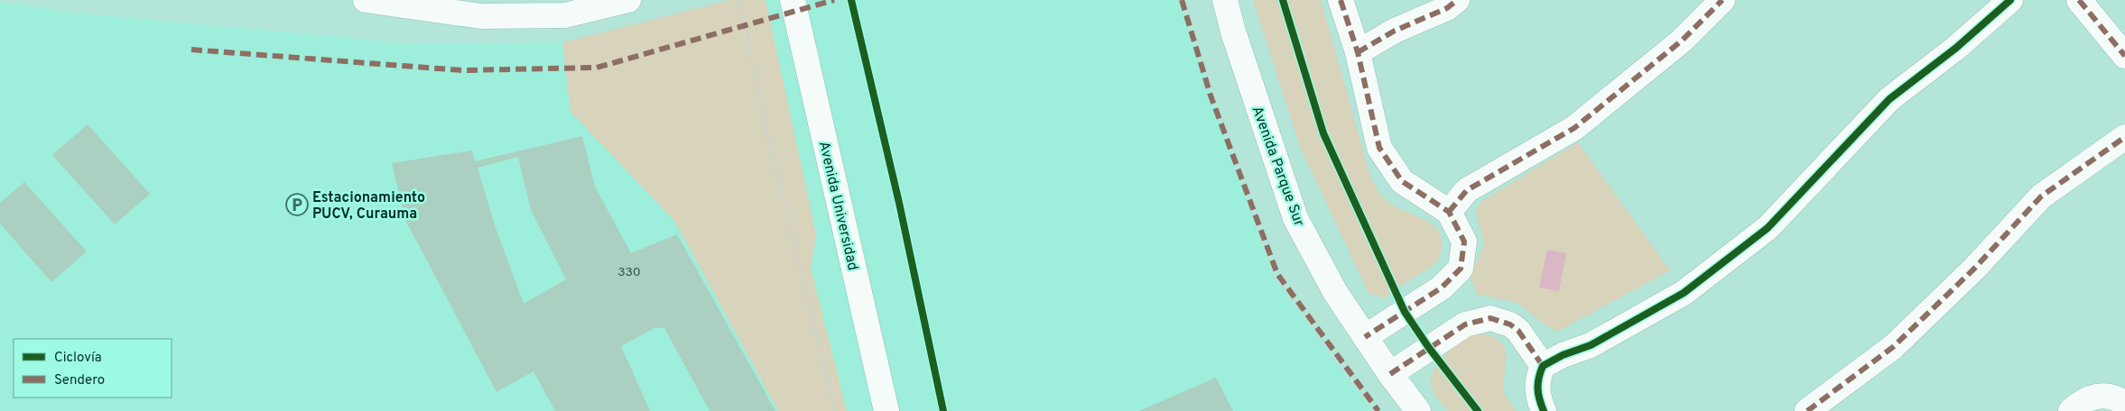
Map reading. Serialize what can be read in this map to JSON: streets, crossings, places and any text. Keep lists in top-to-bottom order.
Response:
{
  "streets": {
    "street": ["Avenida Parque Sur", "Avenida Universidad"]
  },
  "places": {
    "parking": ["Estacionamiento PUCV, Curauma"]
  },
  "house_numbers": ["330"],
  "legend": ["Ciclovía", "Sendero"]
}
